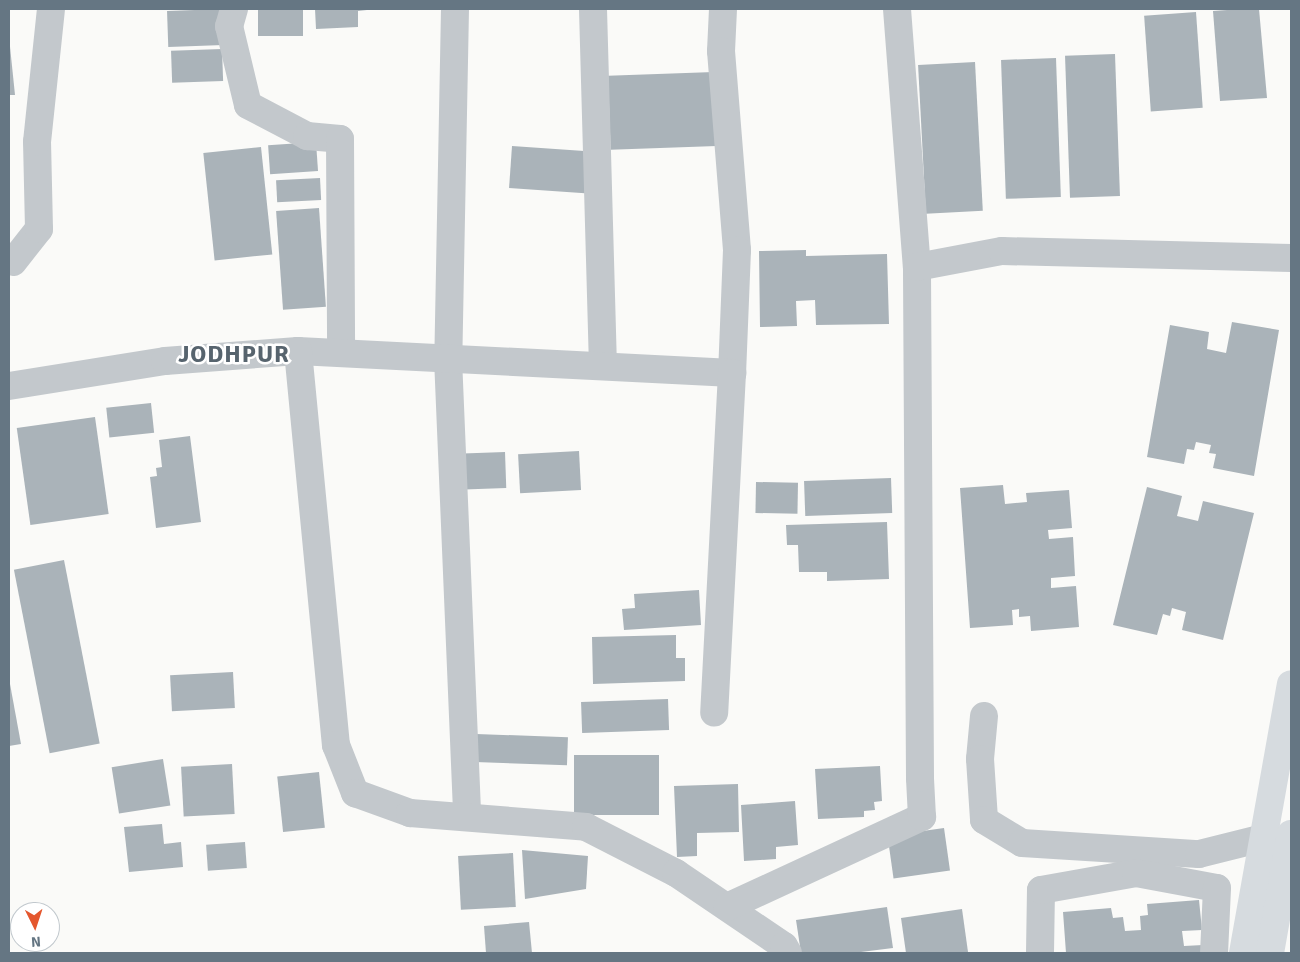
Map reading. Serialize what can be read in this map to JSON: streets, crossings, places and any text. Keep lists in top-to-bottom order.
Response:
{
  "districts": ["JODHPUR"],
  "north": "bottom"
}
